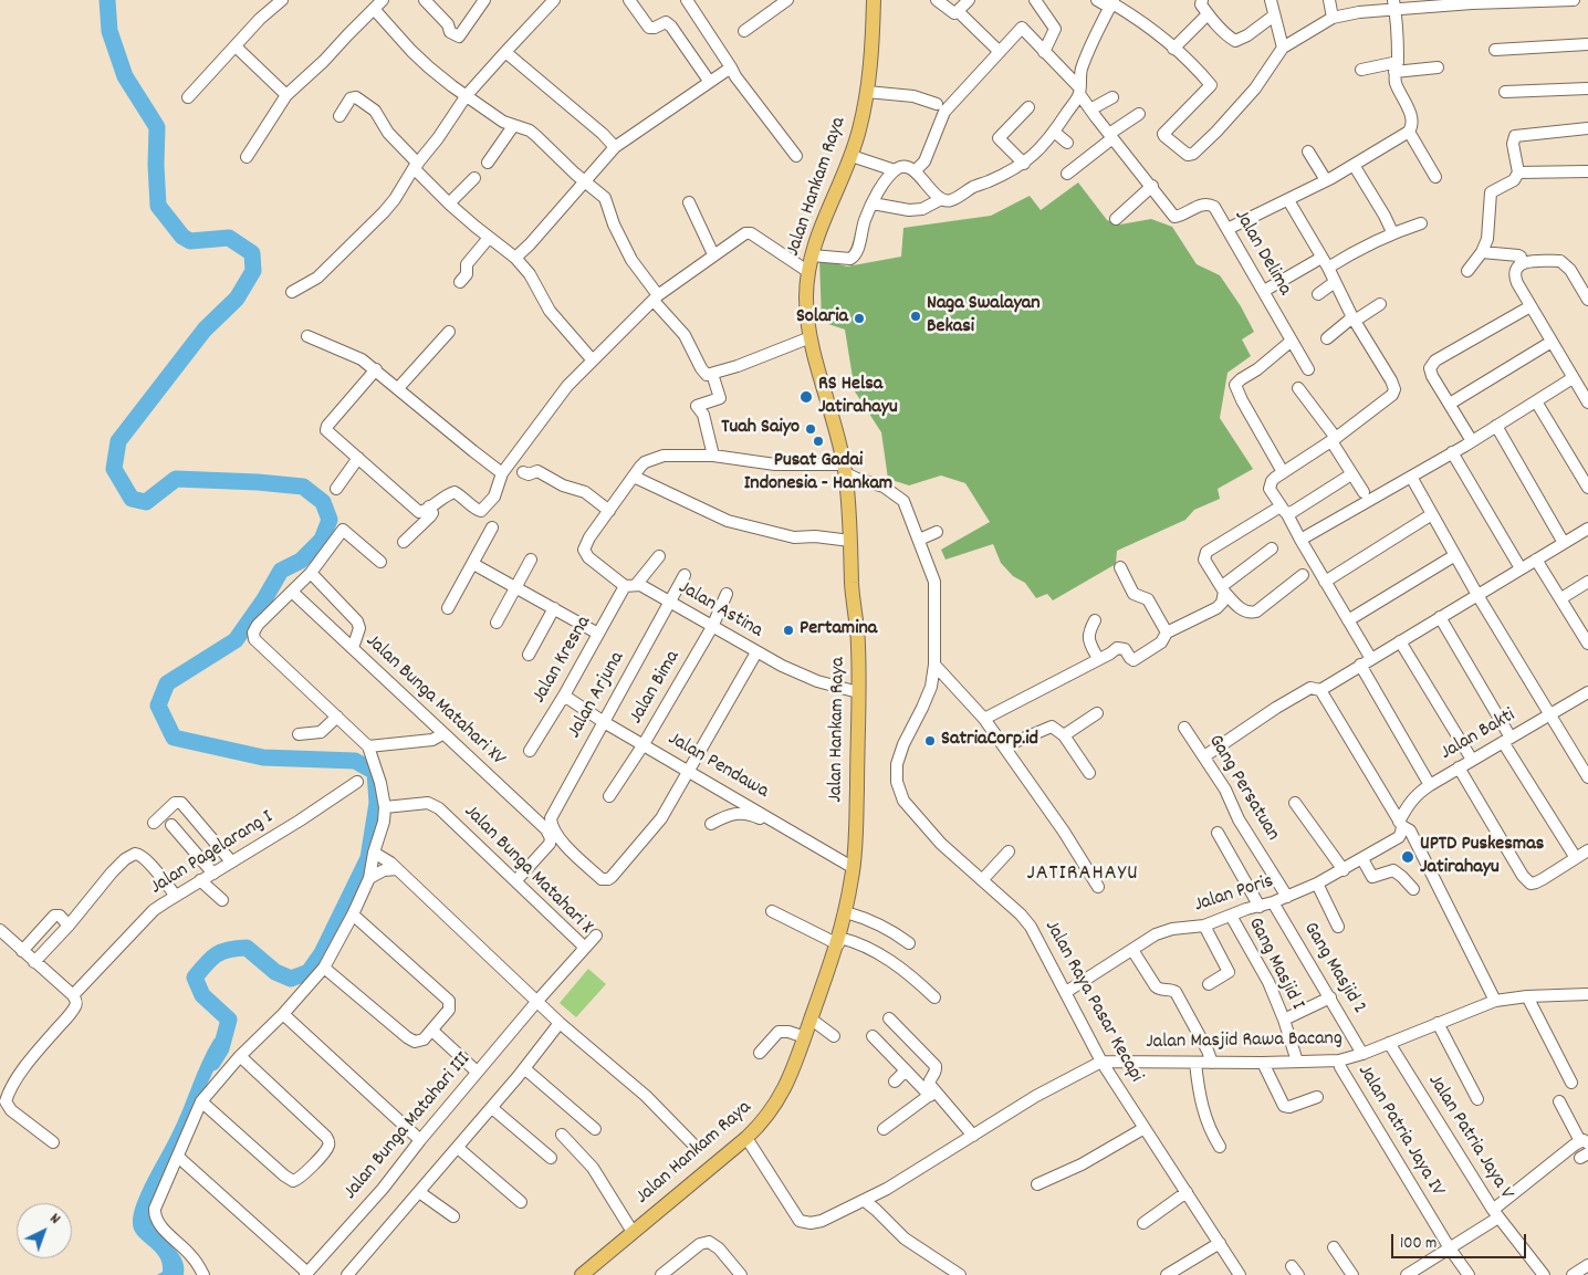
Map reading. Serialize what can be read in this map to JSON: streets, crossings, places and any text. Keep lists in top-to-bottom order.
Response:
{
  "streets": {
    "main road": ["Jalan Hankam Raya"],
    "street": [
      "Jalan Delima",
      "Jalan Astina",
      "Jalan Kresna",
      "Jalan Bima",
      "Jalan Arjuna",
      "Jalan Bunga Matahari XV",
      "Jalan Bakti",
      "Jalan Pendawa",
      "Gang Persatuan",
      "Jalan Pagelarang I",
      "Jalan Bunga Matahari X",
      "Jalan Poris",
      "Gang Masjid I",
      "Gang Masjid 2",
      "Jalan Raya Pasar Kecapi",
      "Jalan Masjid Rawa Bacang",
      "Jalan Bunga Matahari III",
      "Jalan Patria Jaya IV",
      "Jalan Patria Jaya V"
    ]
  },
  "crossings": [
    ["Jalan Hankam Raya", "Jalan Astina"],
    ["Jalan Hankam Raya", "Jalan Pendawa"],
    ["Jalan Hankam Raya", "Jalan Raya Pasar Kecapi"],
    ["Jalan Hankam Raya", "Jalan Masjid Rawa Bacang"],
    ["Jalan Astina", "Jalan Kresna"],
    ["Jalan Astina", "Jalan Bima"],
    ["Jalan Astina", "Jalan Arjuna"],
    ["Jalan Astina", "Jalan Raya Pasar Kecapi"],
    ["Jalan Kresna", "Jalan Pendawa"],
    ["Jalan Bima", "Jalan Pendawa"],
    ["Jalan Arjuna", "Jalan Bunga Matahari XV"],
    ["Jalan Arjuna", "Jalan Pendawa"],
    ["Jalan Bunga Matahari XV", "Jalan Pendawa"],
    ["Jalan Bakti", "Jalan Poris"],
    ["Gang Persatuan", "Jalan Poris"],
    ["Jalan Bunga Matahari X", "Jalan Bunga Matahari III"],
    ["Jalan Poris", "Gang Masjid I"],
    ["Jalan Poris", "Gang Masjid 2"],
    ["Jalan Poris", "Jalan Raya Pasar Kecapi"],
    ["Gang Masjid I", "Jalan Masjid Rawa Bacang"],
    ["Gang Masjid 2", "Jalan Masjid Rawa Bacang"],
    ["Jalan Raya Pasar Kecapi", "Jalan Masjid Rawa Bacang"],
    ["Jalan Masjid Rawa Bacang", "Jalan Patria Jaya IV"],
    ["Jalan Masjid Rawa Bacang", "Jalan Patria Jaya V"]
  ],
  "districts": ["JATIRAHAYU"],
  "places": [
    "Naga Swalayan Bekasi",
    "Solaria",
    "RS Helsa Jatirahayu",
    "Tuah Saiyo",
    "Pusat Gadai Indonesia - Hankam",
    "Pertamina",
    "SatriaCorp.id",
    "UPTD Puskesmas Jatirahayu"
  ],
  "scale_bar": "100 m",
  "north": "top right"
}
